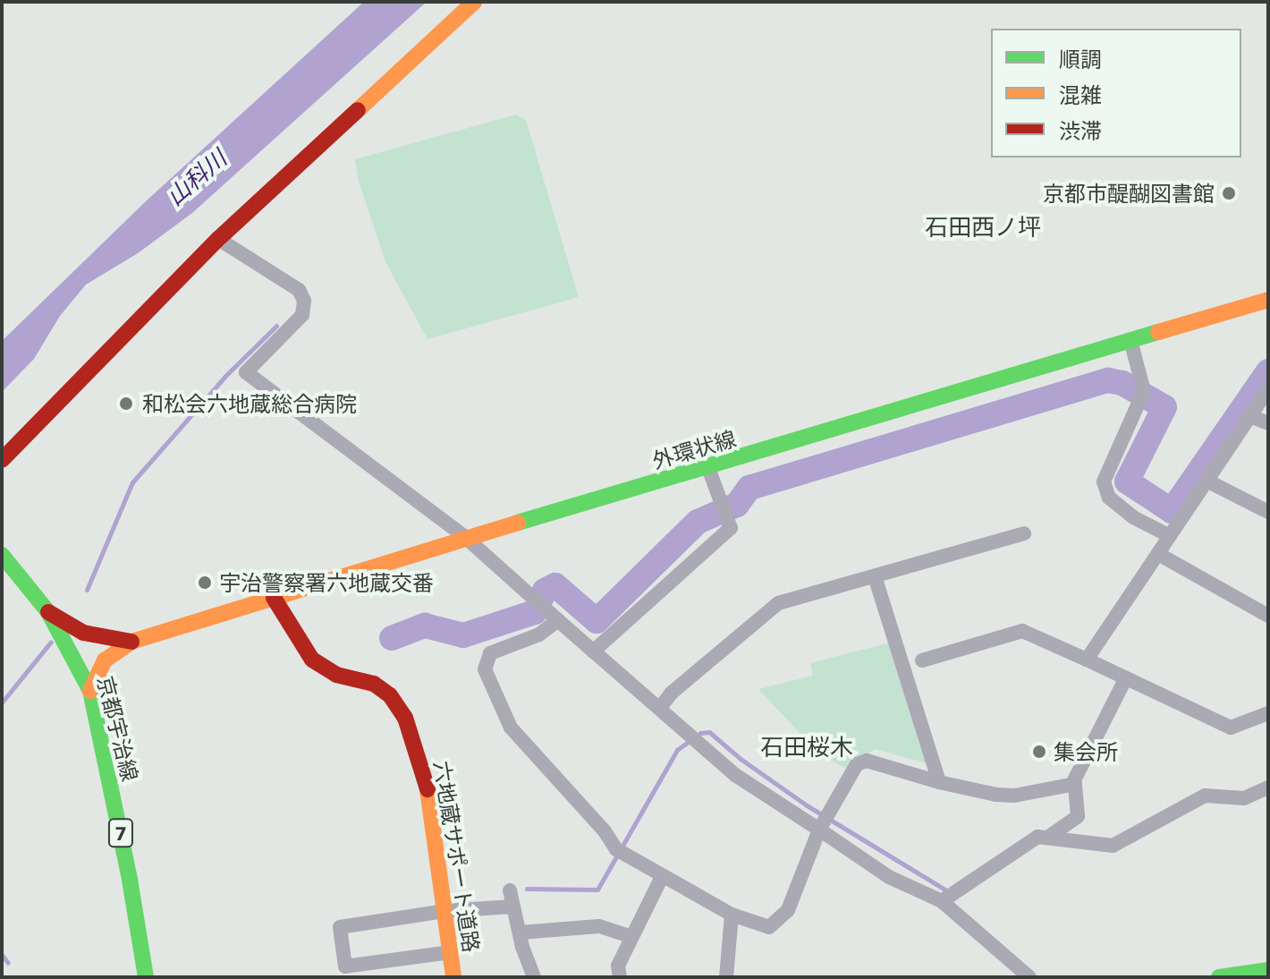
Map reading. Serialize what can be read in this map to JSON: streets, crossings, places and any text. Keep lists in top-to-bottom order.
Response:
{
  "streets": {
    "street": [
      "外環状線",
      "京都宇治線",
      "7",
      "六地蔵サポート道路"
    ]
  },
  "crossings": [
    ["外環状線", "京都宇治線"],
    ["外環状線", "六地蔵サポート道路"]
  ],
  "districts": ["石田西ノ坪", "石田桜木"],
  "water": ["山科川"],
  "places": [
    "京都市醍醐図書館",
    "和松会六地蔵総合病院",
    "宇治警察署六地蔵交番",
    "集会所"
  ],
  "legend": ["順調", "混雑", "渋滞"]
}
